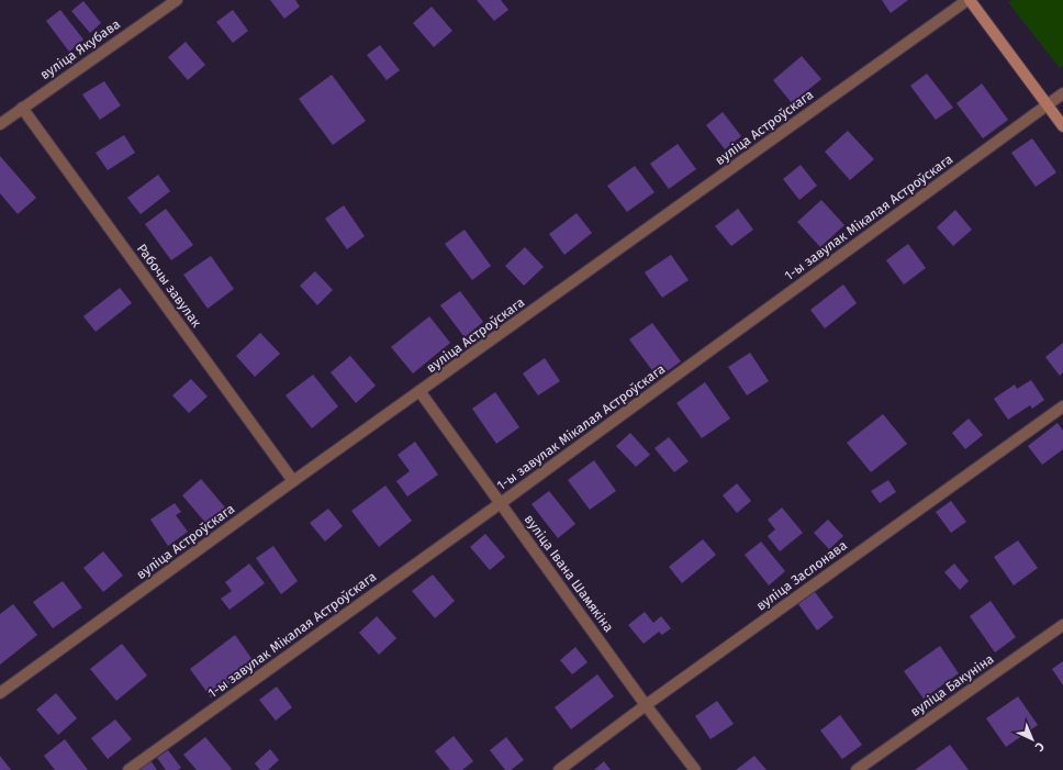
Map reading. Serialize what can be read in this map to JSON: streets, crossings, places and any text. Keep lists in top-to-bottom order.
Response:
{
  "streets": {
    "street": [
      "вуліца Якубава",
      "вуліца Астроўскага",
      "1-ы завулак Мікалая Астроўскага",
      "Рабочы завулак",
      "вуліца Івана Шамякіна",
      "вуліца Заслонава",
      "вуліца Бакуніна"
    ]
  },
  "crossings": [
    ["вуліца Якубава", "Рабочы завулак"],
    ["вуліца Астроўскага", "Рабочы завулак"],
    ["вуліца Астроўскага", "вуліца Івана Шамякіна"],
    ["1-ы завулак Мікалая Астроўскага", "вуліца Івана Шамякіна"],
    ["вуліца Івана Шамякіна", "вуліца Заслонава"]
  ],
  "north": "bottom right"
}
